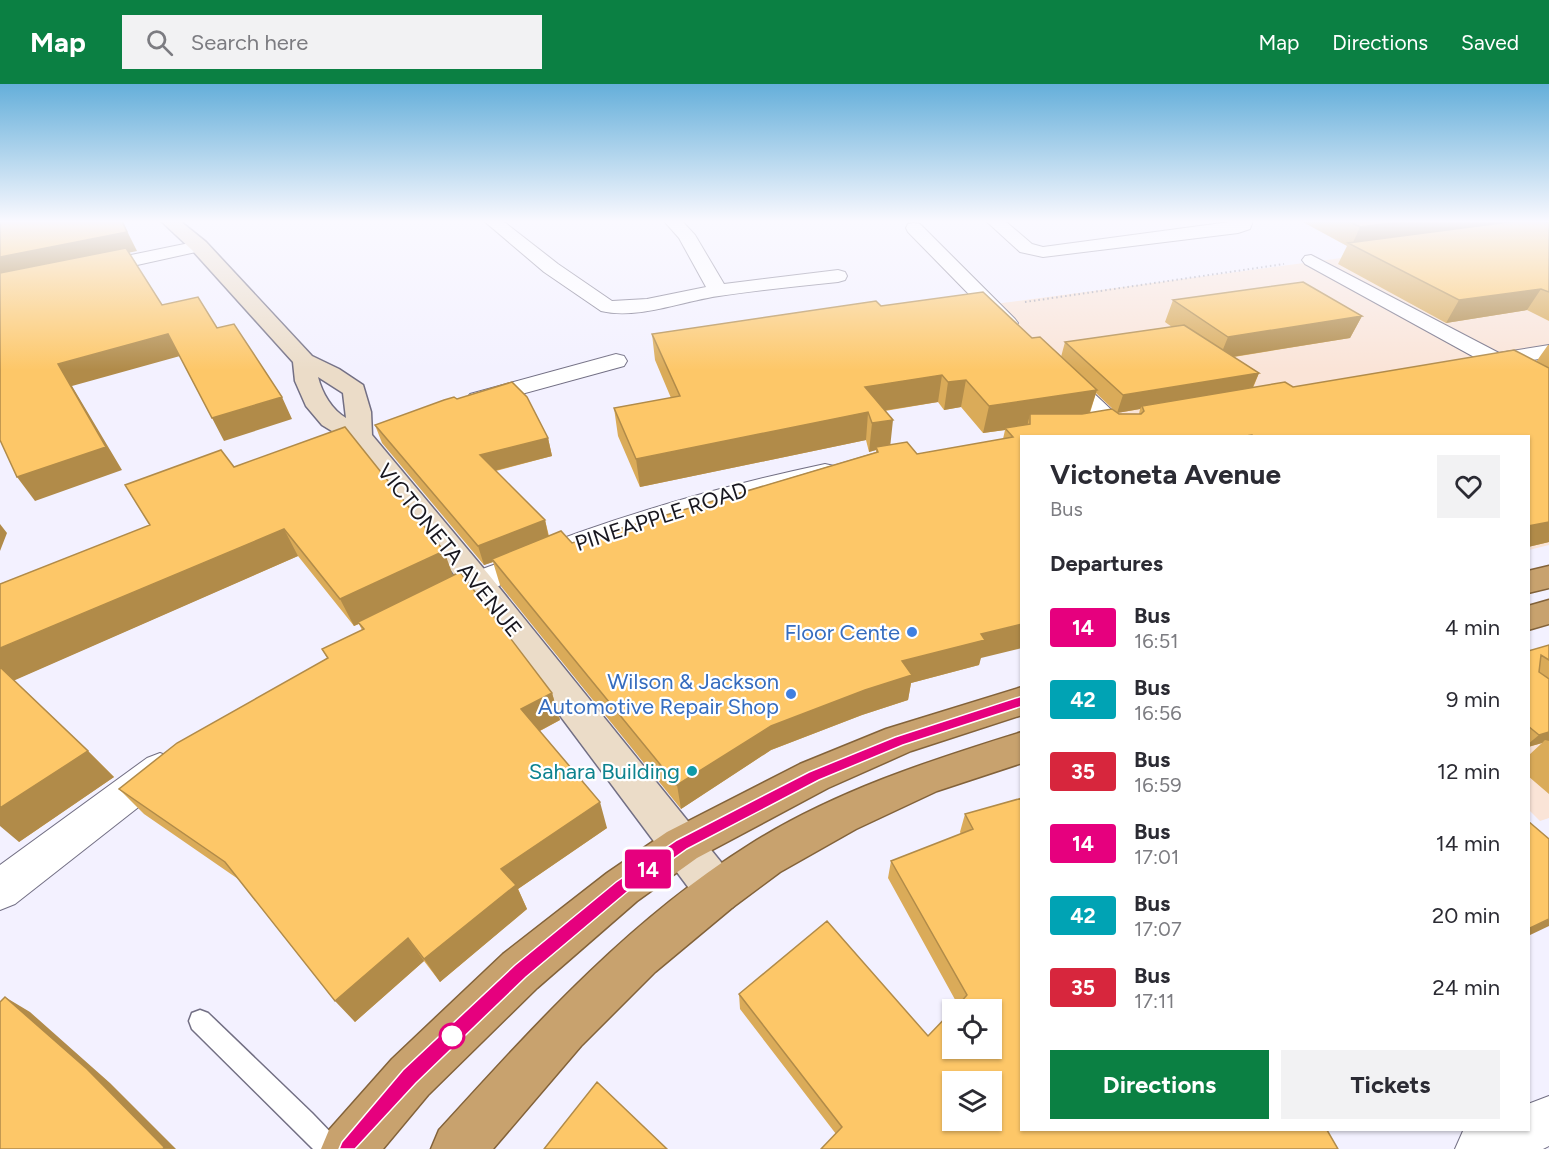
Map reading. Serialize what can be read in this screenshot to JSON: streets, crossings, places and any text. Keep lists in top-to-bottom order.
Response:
{
  "streets": {
    "main road": ["VICTONETA AVENUE"],
    "street": ["PINEAPPLE ROAD"]
  },
  "crossings": [
    ["PINEAPPLE ROAD", "VICTONETA AVENUE"]
  ],
  "places": ["Floor Cente", "Wilson & Jackson Automotive Repair Shop", "Sahara Building"],
  "lines": ["bus line 14"],
  "page": {
    "header": "Map",
    "search": "Search here",
    "nav": ["Map", "Directions", "Saved"],
    "on_map": "14",
    "heading": [
      ["Victoneta Avenue", "Bus"],
      "Departures"
    ],
    "list": [
      {
        "mark": "14",
        "name": "Bus",
        "note": "16:51",
        "value": "4 min"
      },
      {
        "mark": "42",
        "name": "Bus",
        "note": "16:56",
        "value": "9 min"
      },
      {
        "mark": "35",
        "name": "Bus",
        "note": "16:59",
        "value": "12 min"
      },
      {
        "mark": "14",
        "name": "Bus",
        "note": "17:01",
        "value": "14 min"
      },
      {
        "mark": "42",
        "name": "Bus",
        "note": "17:07",
        "value": "20 min"
      },
      {
        "mark": "35",
        "name": "Bus",
        "note": "17:11",
        "value": "24 min"
      }
    ],
    "buttons": ["Directions", "Tickets"]
  }
}
